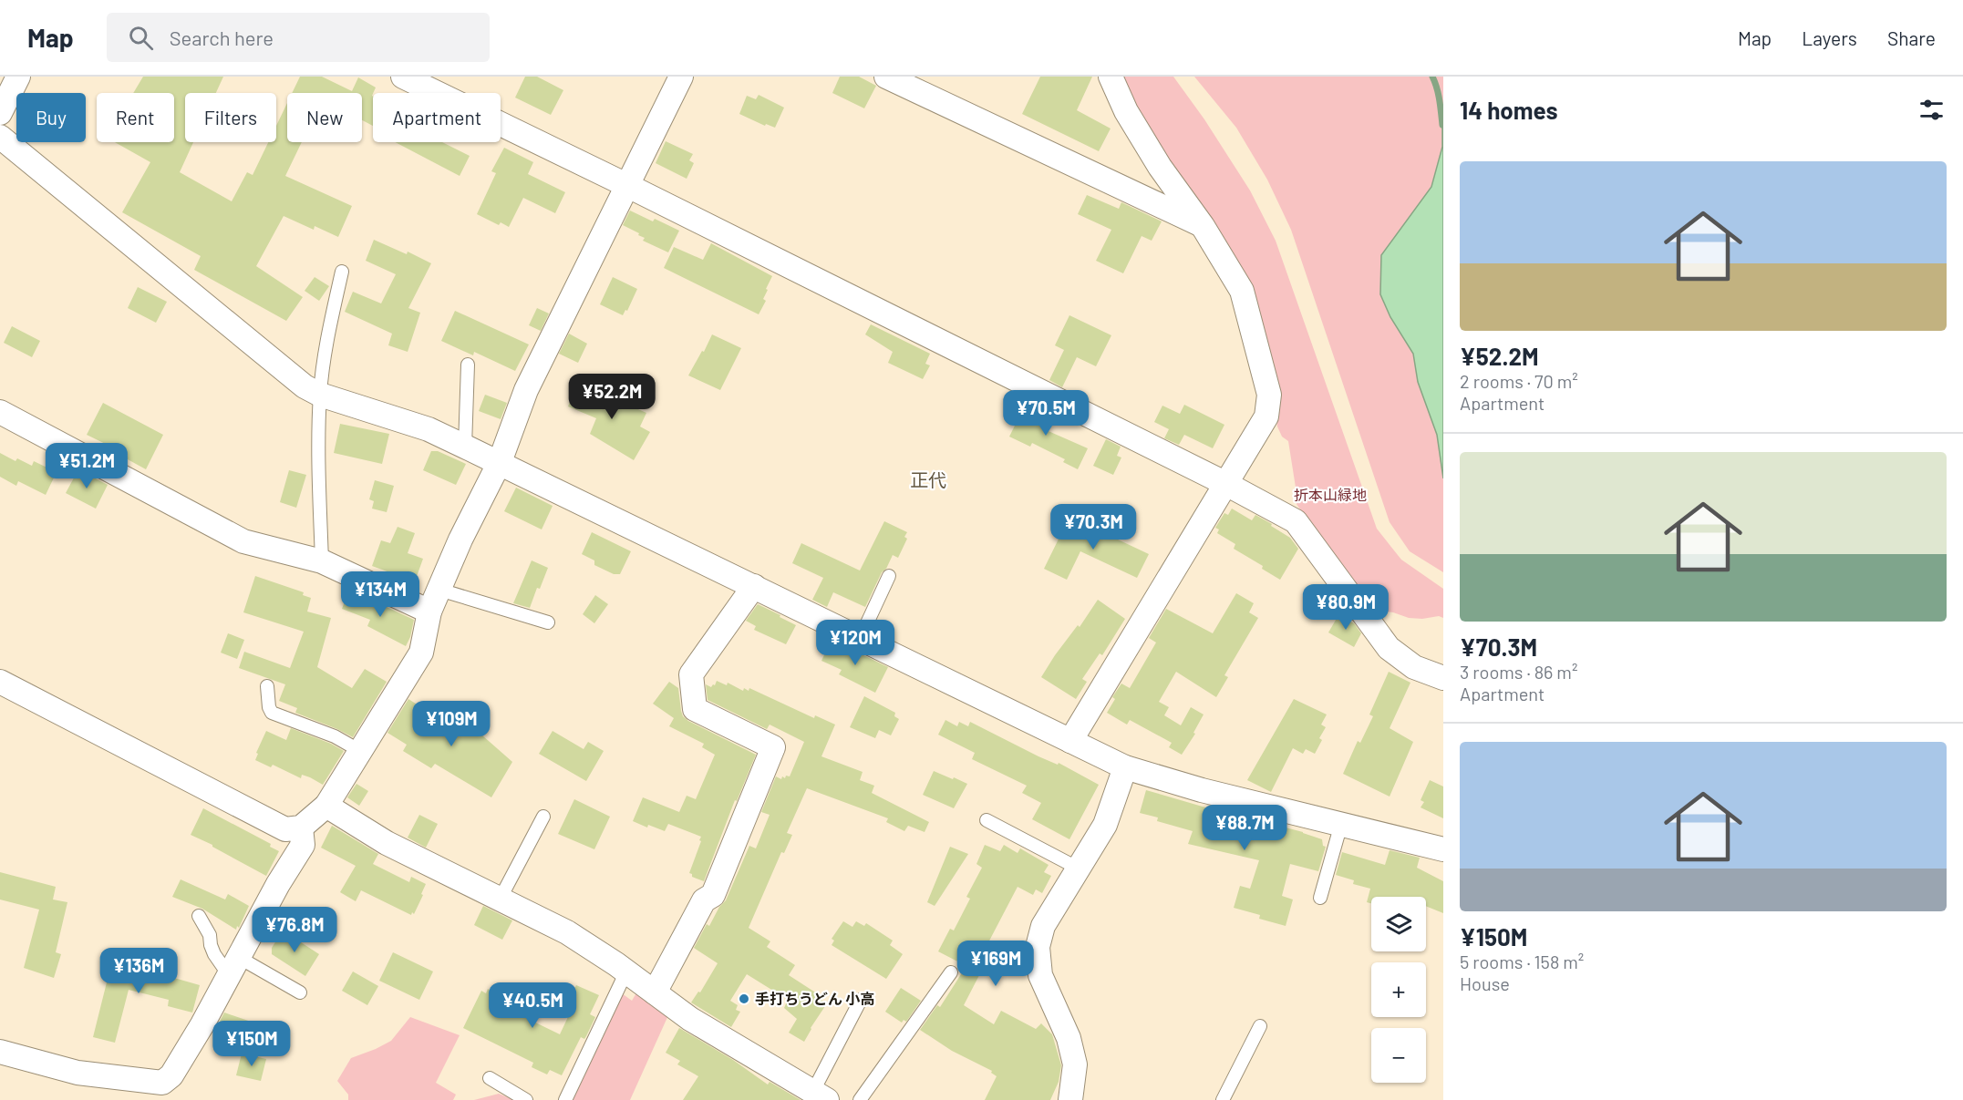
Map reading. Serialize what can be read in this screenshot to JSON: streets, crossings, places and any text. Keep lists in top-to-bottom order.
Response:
{
  "districts": ["正代"],
  "parks": ["折本山緑地"],
  "places": ["手打ちうどん 小高"],
  "page": {
    "header": "Map",
    "search": "Search here",
    "nav": ["Map", "Layers", "Share"],
    "heading": "14 homes",
    "chip": [
      "Buy",
      "Rent",
      "Filters",
      "New",
      "Apartment"
    ],
    "list": [
      {
        "name": "¥52.2M",
        "note": "2 rooms · 70 m² · Apartment"
      },
      {
        "name": "¥70.3M",
        "note": "3 rooms · 86 m² · Apartment"
      },
      {
        "name": "¥150M",
        "note": "5 rooms · 158 m² · House"
      }
    ],
    "price": [
      "¥52.2M",
      "¥70.5M",
      "¥51.2M",
      "¥70.3M",
      "¥134M",
      "¥80.9M",
      "¥120M",
      "¥109M",
      "¥88.7M",
      "¥76.8M",
      "¥169M",
      "¥136M",
      "¥40.5M",
      "¥150M"
    ],
    "map_buttons": ["+", "−"]
  }
}
